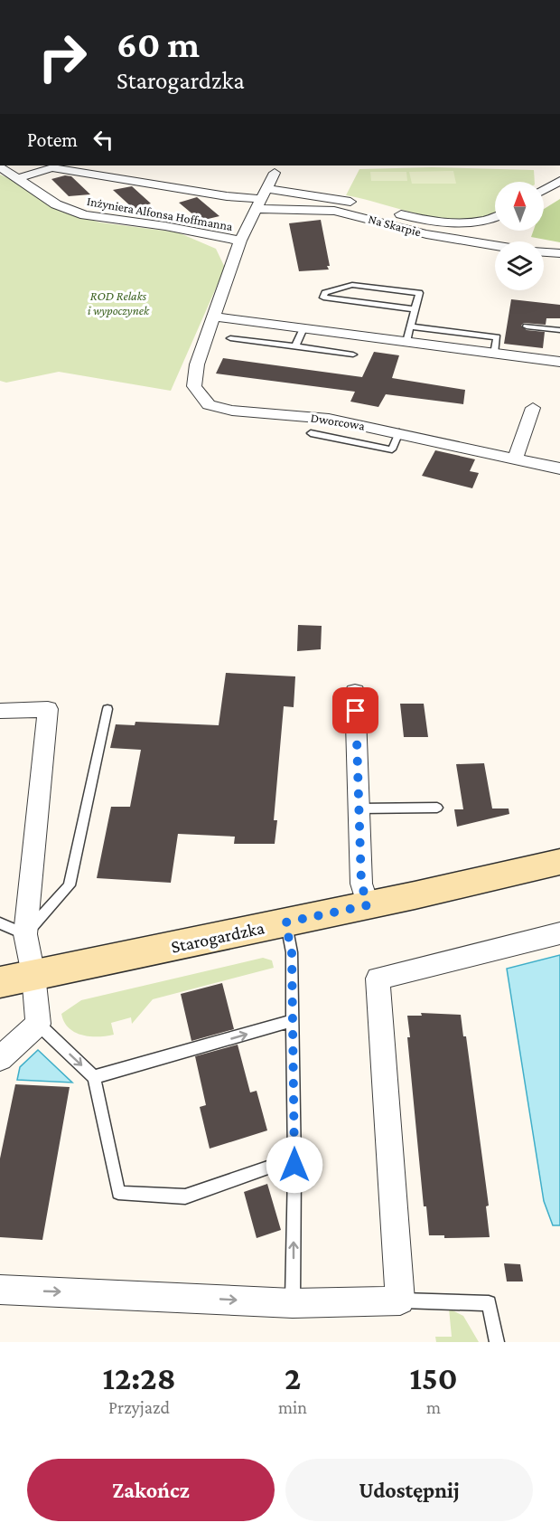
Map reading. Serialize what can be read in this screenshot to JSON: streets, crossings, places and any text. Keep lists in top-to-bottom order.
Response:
{
  "streets": {
    "main road": ["Starogardzka"],
    "street": ["Inżyniera Alfonsa Hoffmanna", "Na Skarpie", "Dworcowa"]
  },
  "crossings": [
    ["Inżyniera Alfonsa Hoffmanna", "Na Skarpie"],
    ["Inżyniera Alfonsa Hoffmanna", "Dworcowa"],
    ["Na Skarpie", "Dworcowa"]
  ],
  "parks": ["ROD Relaks i wypoczynek"],
  "north": "top",
  "page": {
    "turn": ["60 m", "Starogardzka"],
    "then": "Potem",
    "eta": [
      "12:28",
      "Przyjazd",
      "2",
      "min",
      "150",
      "m"
    ],
    "buttons": ["Zakończ", "Udostępnij"]
  }
}
